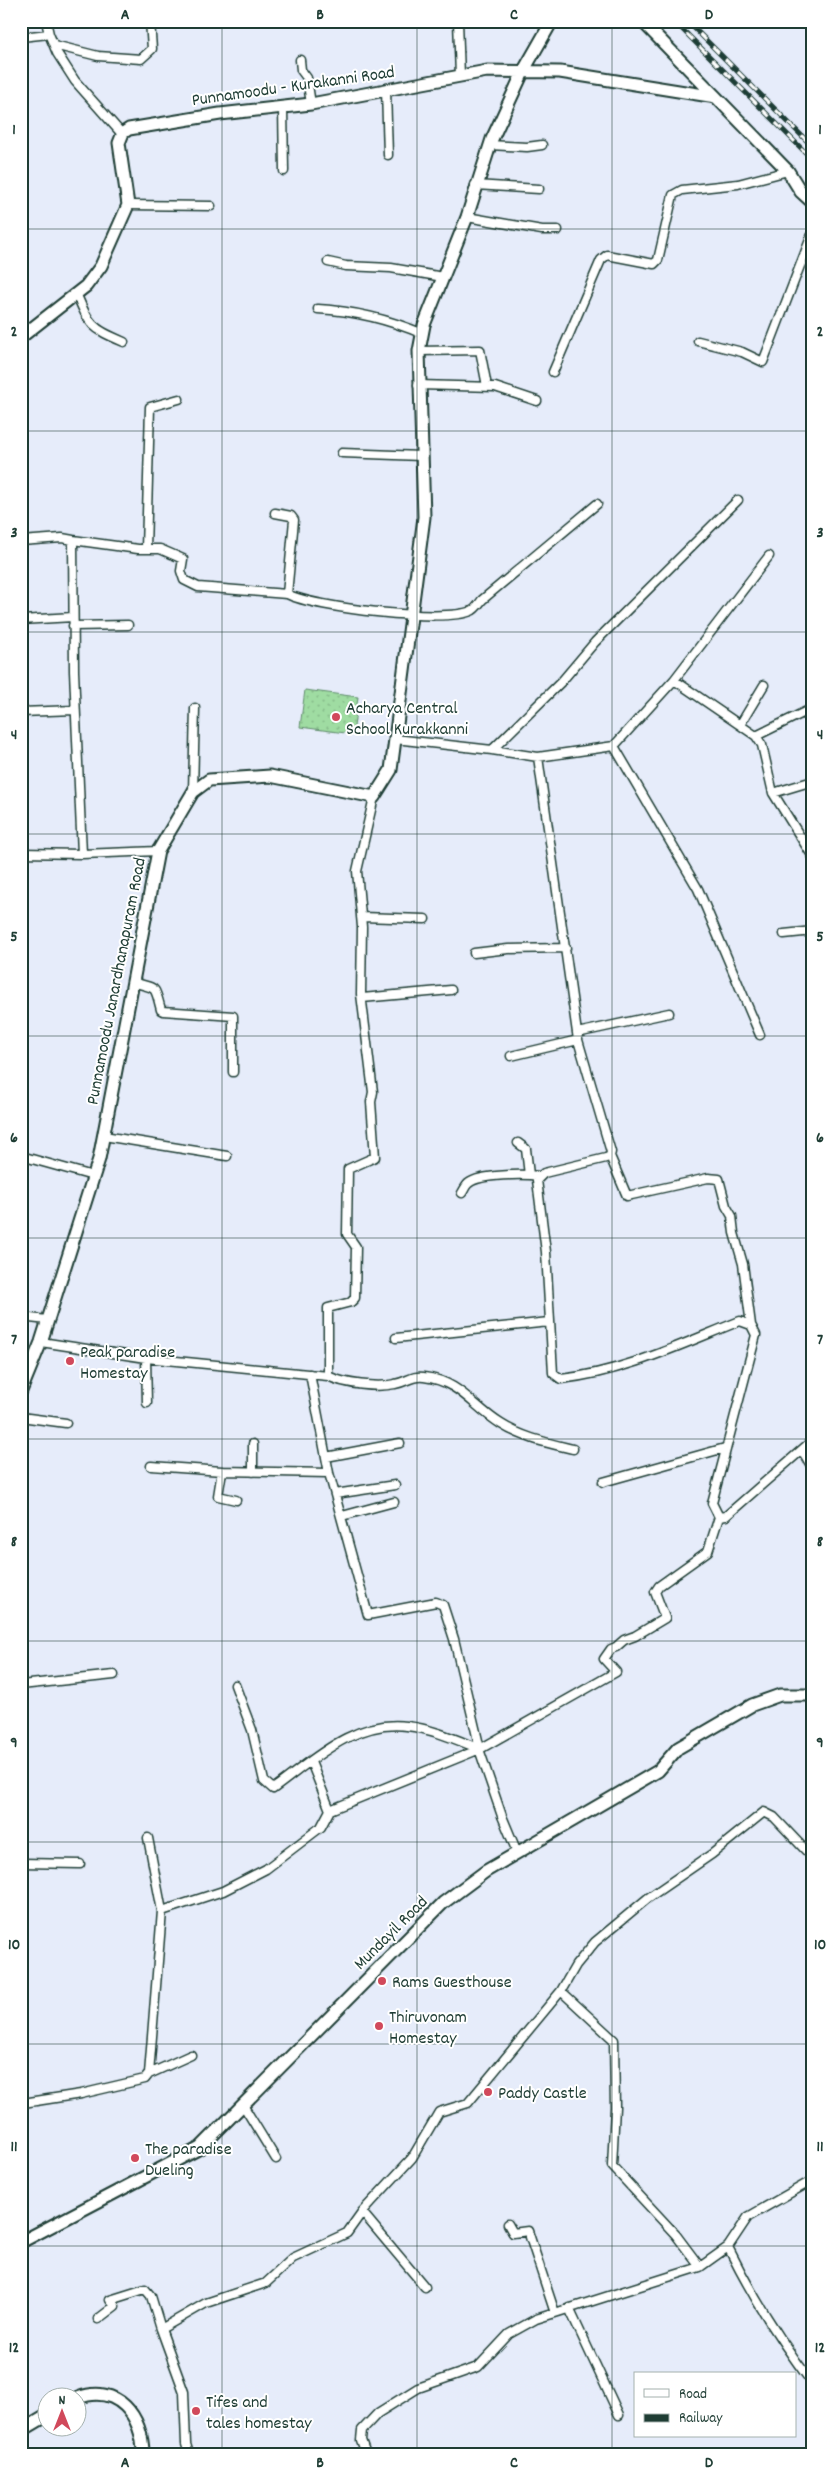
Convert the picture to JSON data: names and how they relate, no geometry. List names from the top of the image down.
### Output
{
  "streets": {
    "main road": ["Punnamoodu - Kurakanni Road", "Punnamoodu Janardhanapuram Road", "Mundayil Road"]
  },
  "places": [
    "Acharya Central School Kurakkanni",
    "Peak paradise Homestay",
    "Rams Guesthouse",
    "Thiruvonam Homestay",
    "Paddy Castle",
    "The paradise Dueling",
    "Tifes and tales homestay"
  ],
  "legend": ["Road", "Railway"],
  "north": "top",
  "grid": {
    "columns": [
      "A",
      "B",
      "C",
      "D"
    ],
    "rows": [
      "1",
      "2",
      "3",
      "4",
      "5",
      "6",
      "7",
      "8",
      "9",
      "10",
      "11",
      "12"
    ]
  }
}
